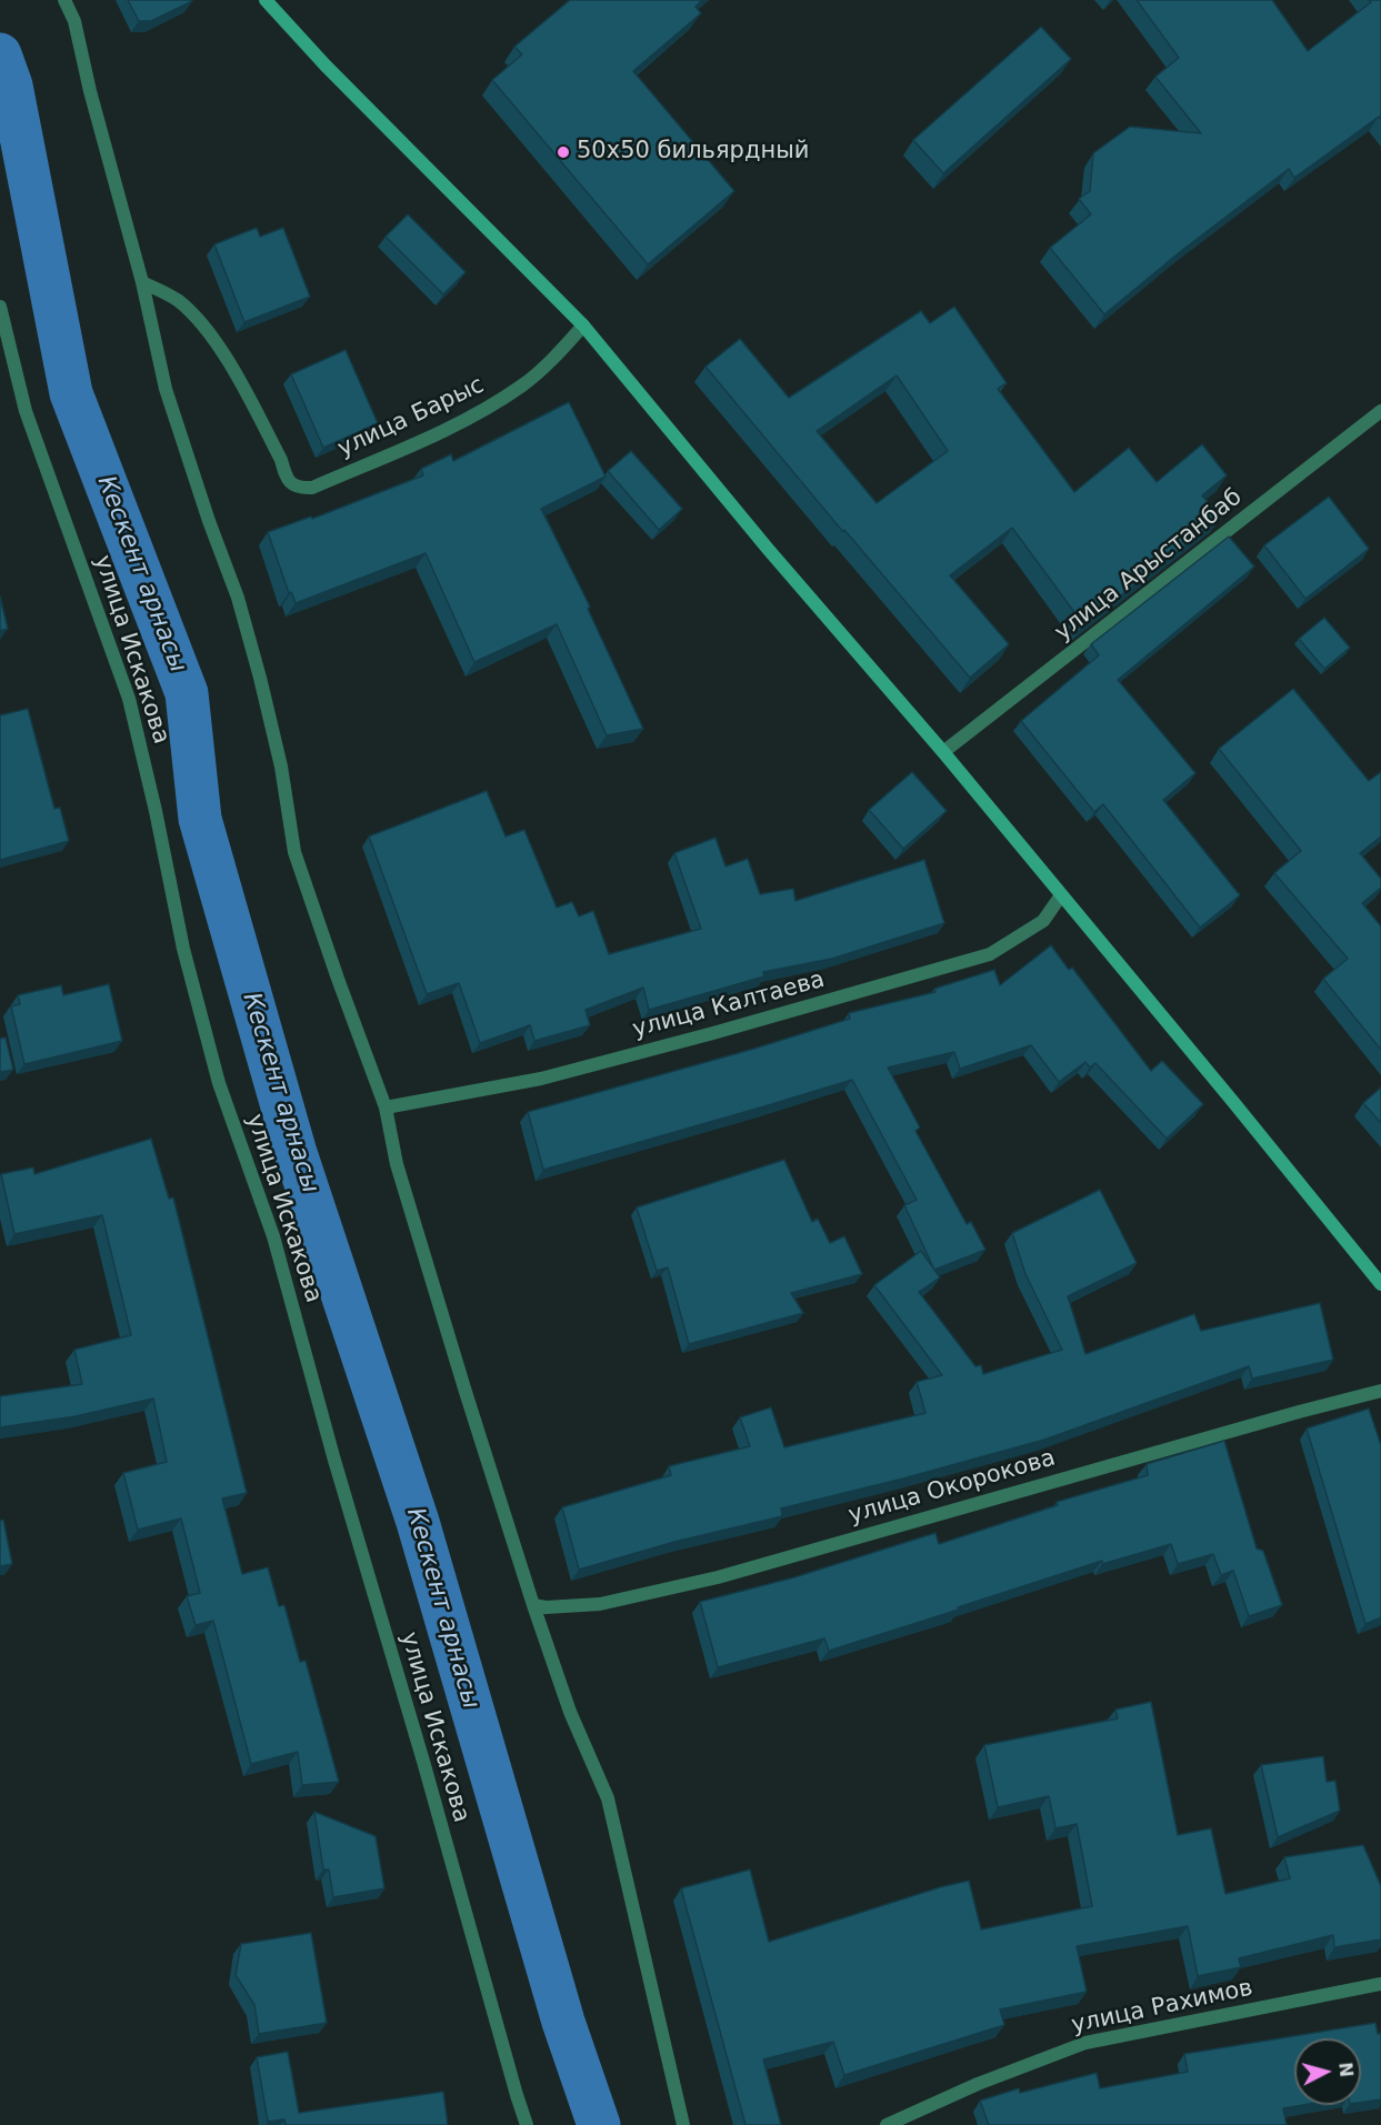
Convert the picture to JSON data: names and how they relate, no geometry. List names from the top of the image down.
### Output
{
  "streets": {
    "street": [
      "улица Барыс",
      "улица Арыстанбаб",
      "улица Искакова",
      "улица Калтаева",
      "улица Окорокова",
      "улица Рахимов"
    ]
  },
  "water": ["Кескент арнасы"],
  "places": ["50х50 бильярдный"],
  "north": "right"
}
